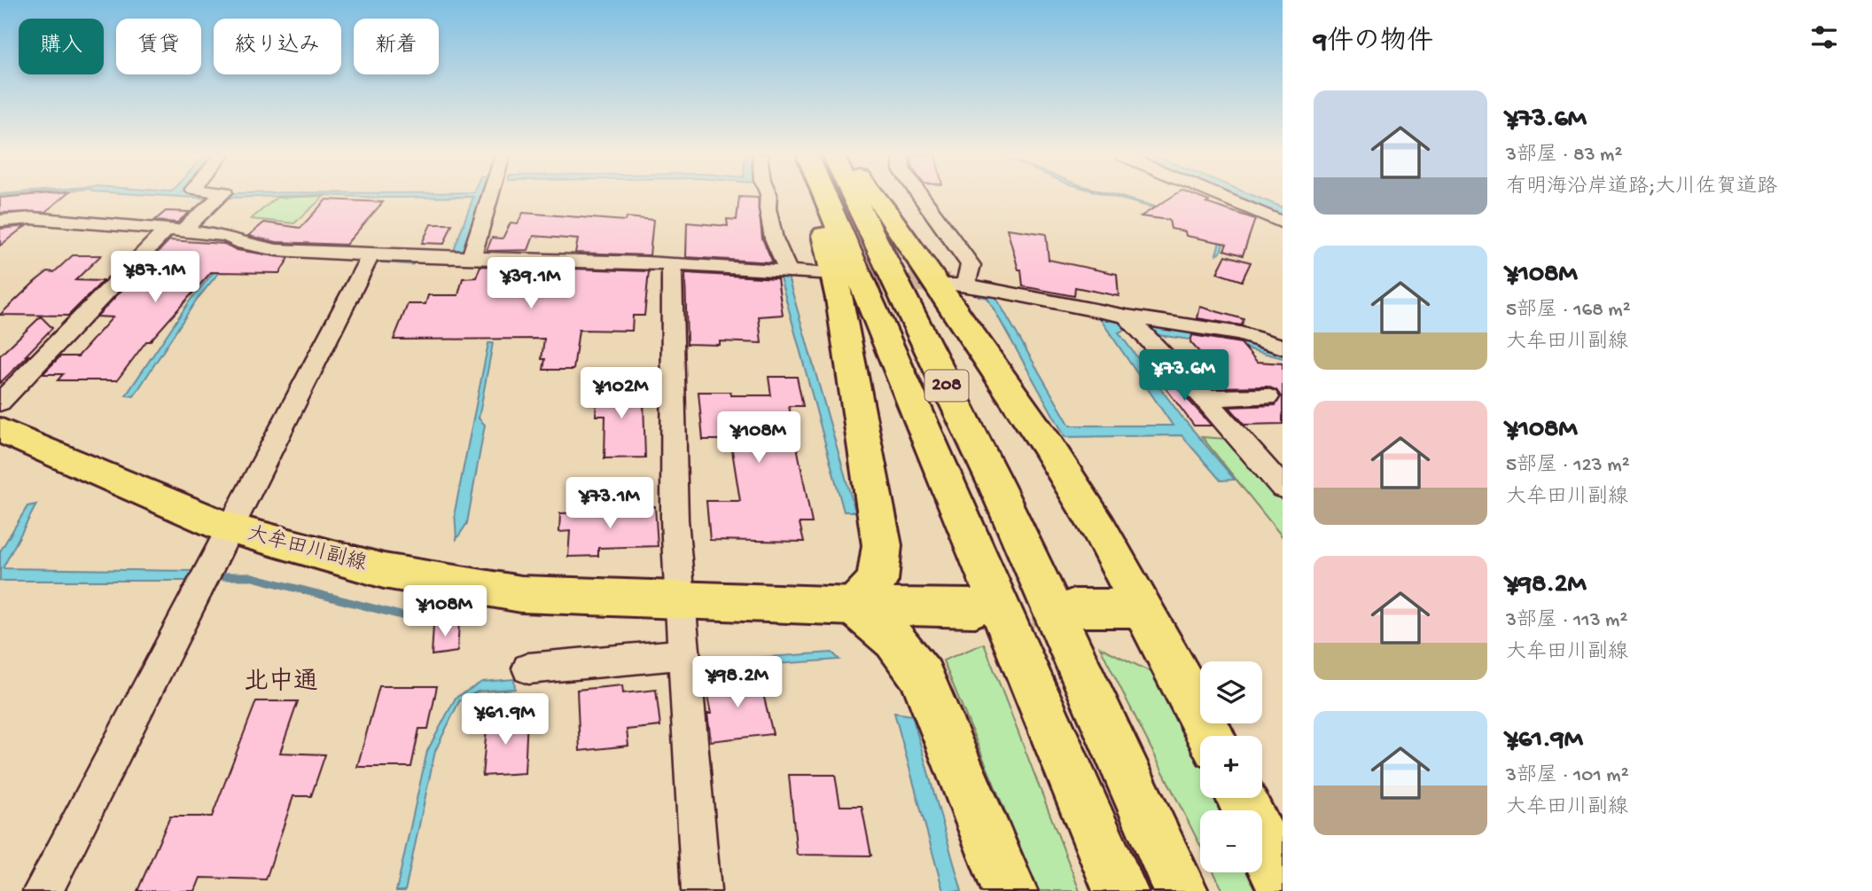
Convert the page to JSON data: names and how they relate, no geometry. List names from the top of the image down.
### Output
{
  "streets": {
    "main road": ["208", "大牟田川副線"]
  },
  "crossings": [
    ["208", "大牟田川副線"]
  ],
  "districts": ["北中通"],
  "page": {
    "heading": "9件の物件",
    "chip": [
      "購入",
      "賃貸",
      "絞り込み",
      "新着"
    ],
    "list": [
      {
        "name": "¥73.6M",
        "note": "3部屋 · 83 m² · 有明海沿岸道路;大川佐賀道路"
      },
      {
        "name": "¥108M",
        "note": "5部屋 · 168 m² · 大牟田川副線"
      },
      {
        "name": "¥108M",
        "note": "5部屋 · 123 m² · 大牟田川副線"
      },
      {
        "name": "¥98.2M",
        "note": "3部屋 · 113 m² · 大牟田川副線"
      },
      {
        "name": "¥61.9M",
        "note": "3部屋 · 101 m² · 大牟田川副線"
      }
    ],
    "price": [
      "¥87.1M",
      "¥39.1M",
      "¥73.6M",
      "¥102M",
      "¥108M",
      "¥73.1M",
      "¥108M",
      "¥98.2M",
      "¥61.9M"
    ],
    "map_buttons": ["+", "−"]
  }
}
